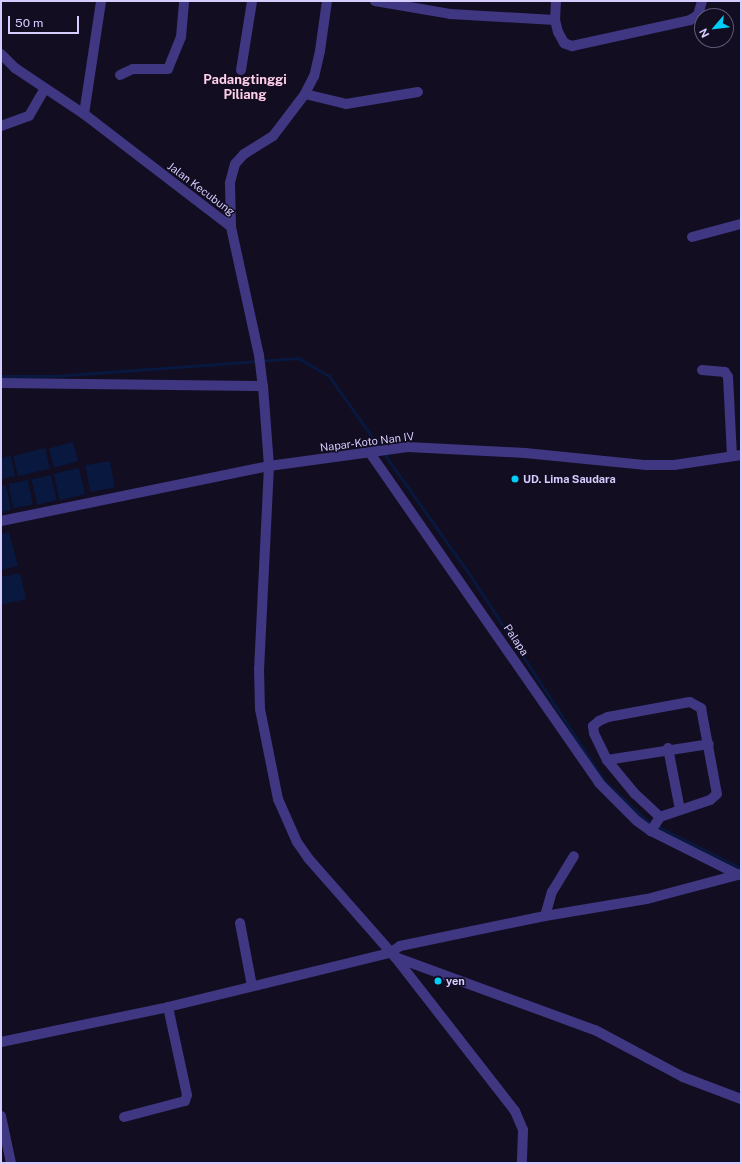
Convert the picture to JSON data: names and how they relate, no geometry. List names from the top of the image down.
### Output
{
  "streets": {
    "street": ["Jalan Kecubung", "Napar-Koto Nan IV", "Palapa"]
  },
  "crossings": [
    ["Jalan Kecubung", "Napar-Koto Nan IV"],
    ["Napar-Koto Nan IV", "Palapa"]
  ],
  "districts": ["Padangtinggi Piliang"],
  "places": ["UD. Lima Saudara", "yen"],
  "scale_bar": "50 m",
  "north": "bottom left"
}
